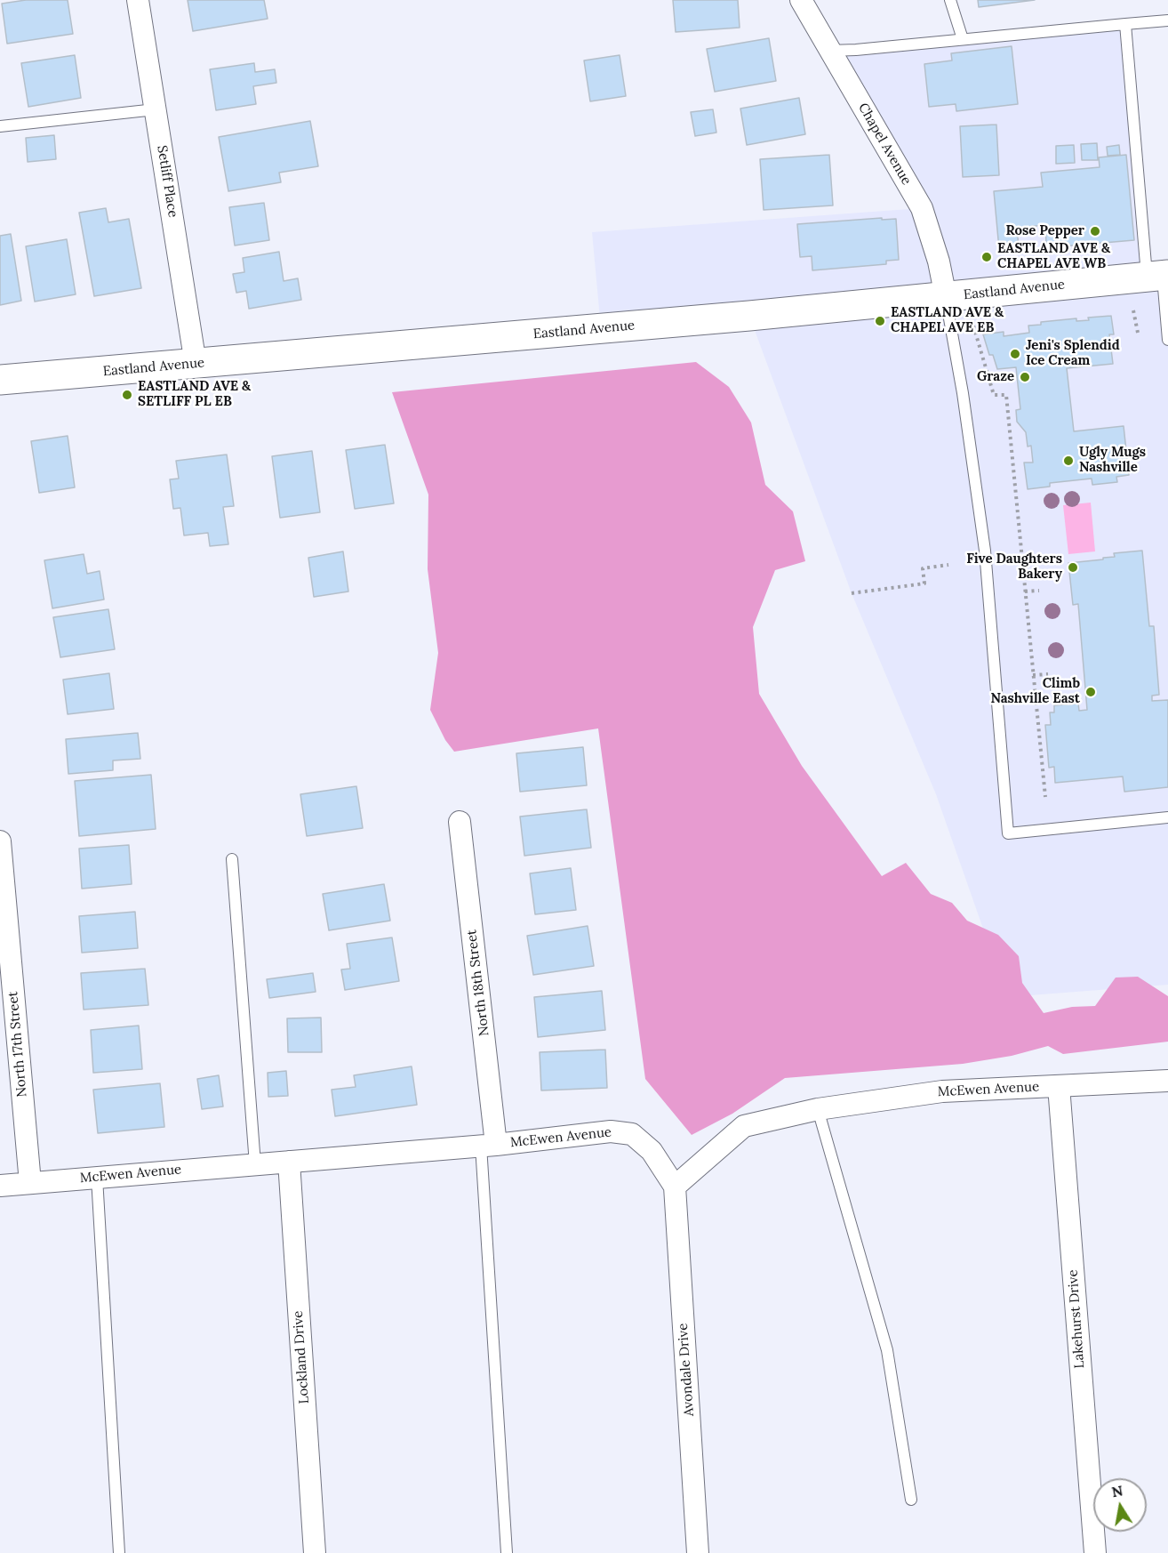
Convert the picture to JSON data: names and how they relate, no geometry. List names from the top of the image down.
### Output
{
  "streets": {
    "street": [
      "Chapel Avenue",
      "Setliff Place",
      "Eastland Avenue",
      "North 18th Street",
      "North 17th Street",
      "McEwen Avenue",
      "Lakehurst Drive",
      "Lockland Drive",
      "Avondale Drive"
    ]
  },
  "crossings": [
    ["Chapel Avenue", "Eastland Avenue"],
    ["Setliff Place", "Eastland Avenue"],
    ["North 18th Street", "McEwen Avenue"],
    ["North 17th Street", "McEwen Avenue"],
    ["McEwen Avenue", "Lakehurst Drive"],
    ["McEwen Avenue", "Lockland Drive"],
    ["McEwen Avenue", "Avondale Drive"]
  ],
  "places": [
    "Rose Pepper",
    "EASTLAND AVE & CHAPEL AVE WB",
    "EASTLAND AVE & CHAPEL AVE EB",
    "Jeni's Splendid Ice Cream",
    "Graze",
    "EASTLAND AVE & SETLIFF PL EB",
    "Ugly Mugs Nashville",
    "Five Daughters Bakery",
    "Climb Nashville East"
  ],
  "north": "top"
}
